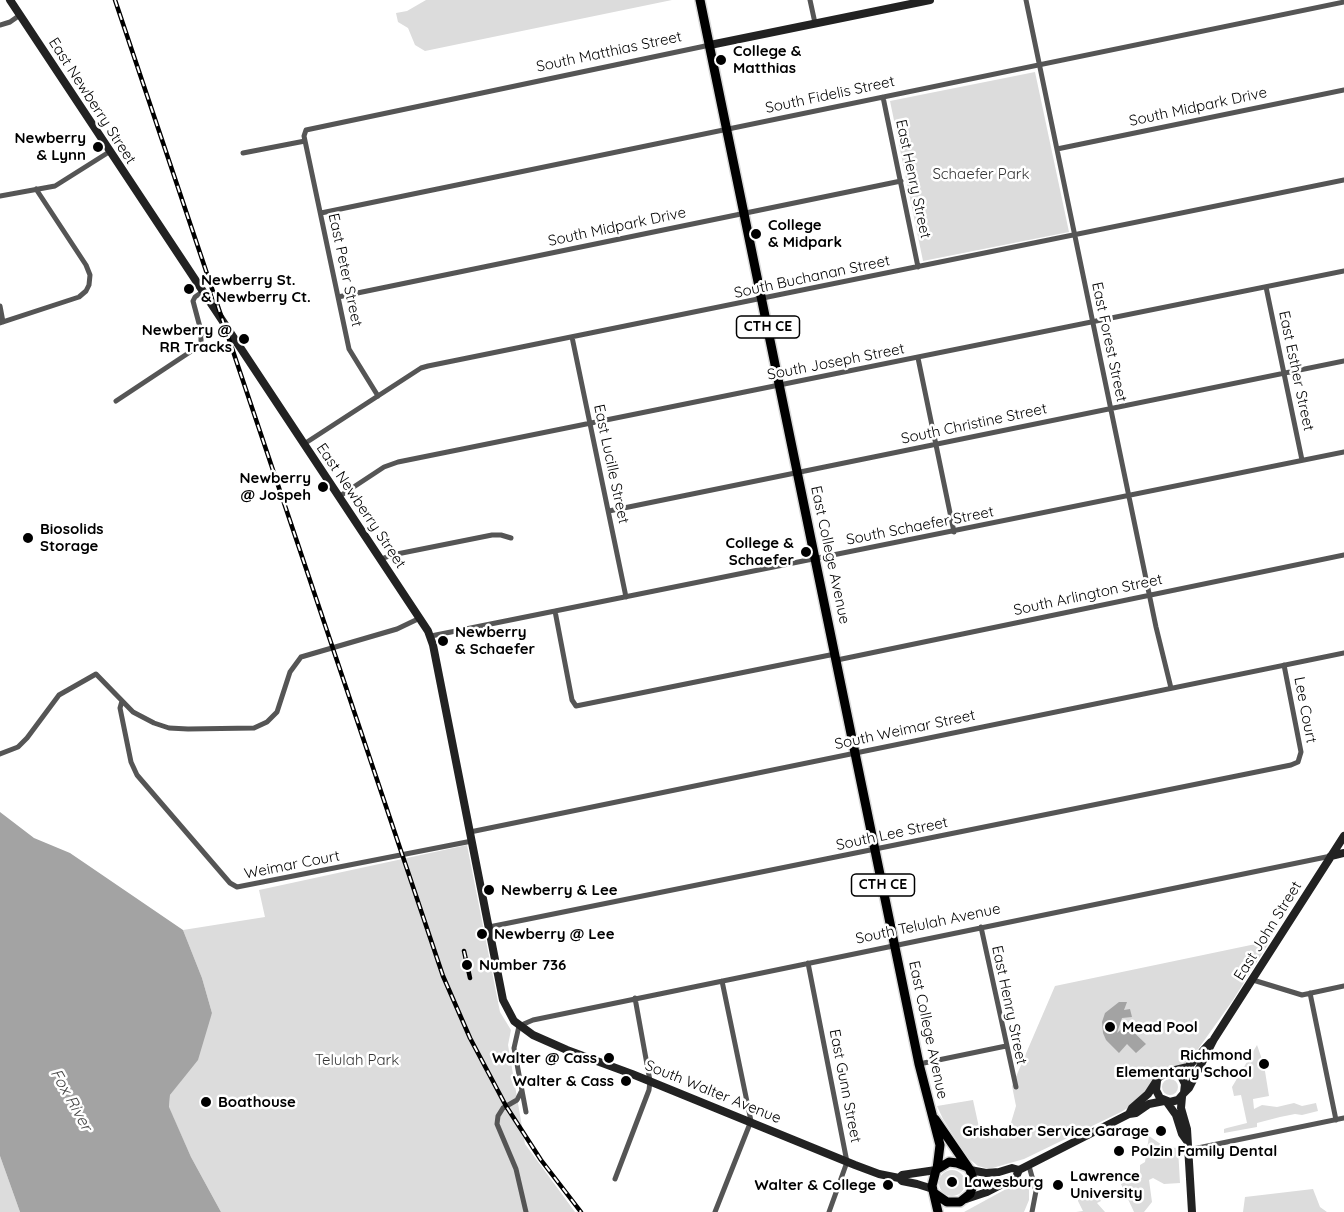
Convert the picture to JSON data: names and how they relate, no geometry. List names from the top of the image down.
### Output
{
  "streets": {
    "main road": [
      "South Matthias Street",
      "East Newberry Street",
      "CTH CE",
      "East College Avenue",
      "South Telulah Avenue",
      "East John Street",
      "South Walter Avenue"
    ],
    "street": [
      "South Fidelis Street",
      "South Midpark Drive",
      "East Henry Street",
      "East Peter Street",
      "South Buchanan Street",
      "East Forest Street",
      "South Joseph Street",
      "East Esther Street",
      "South Christine Street",
      "East Lucille Street",
      "South Schaefer Street",
      "South Arlington Street",
      "Lee Court",
      "South Weimar Street",
      "South Lee Street",
      "Weimar Court",
      "East Gunn Street"
    ]
  },
  "crossings": [
    ["South Matthias Street", "East Peter Street"],
    ["South Matthias Street", "East College Avenue"],
    ["South Fidelis Street", "East Henry Street"],
    ["South Fidelis Street", "East Peter Street"],
    ["South Fidelis Street", "East Forest Street"],
    ["South Fidelis Street", "East College Avenue"],
    ["East Newberry Street", "South Buchanan Street"],
    ["East Newberry Street", "South Joseph Street"],
    ["East Newberry Street", "South Schaefer Street"],
    ["East Newberry Street", "South Weimar Street"],
    ["East Newberry Street", "South Lee Street"],
    ["East Newberry Street", "Weimar Court"],
    ["East Newberry Street", "South Telulah Avenue"],
    ["East Newberry Street", "South Walter Avenue"],
    ["South Midpark Drive", "East Henry Street"],
    ["South Midpark Drive", "East Peter Street"],
    ["South Midpark Drive", "East Forest Street"],
    ["South Midpark Drive", "East College Avenue"],
    ["East Henry Street", "South Buchanan Street"],
    ["East Henry Street", "South Telulah Avenue"],
    ["East Peter Street", "South Buchanan Street"],
    ["South Buchanan Street", "East Forest Street"],
    ["South Buchanan Street", "East Lucille Street"],
    ["South Buchanan Street", "East College Avenue"],
    ["East Forest Street", "South Joseph Street"],
    ["East Forest Street", "South Christine Street"],
    ["East Forest Street", "South Schaefer Street"],
    ["East Forest Street", "South Arlington Street"],
    ["East Forest Street", "South Weimar Street"],
    ["South Joseph Street", "East Esther Street"],
    ["South Joseph Street", "East Lucille Street"],
    ["South Joseph Street", "East College Avenue"],
    ["East Esther Street", "South Christine Street"],
    ["East Esther Street", "South Schaefer Street"],
    ["South Christine Street", "East Lucille Street"],
    ["South Christine Street", "East College Avenue"],
    ["East Lucille Street", "South Schaefer Street"],
    ["South Schaefer Street", "East College Avenue"],
    ["South Schaefer Street", "South Arlington Street"],
    ["East College Avenue", "South Arlington Street"],
    ["East College Avenue", "South Weimar Street"],
    ["East College Avenue", "South Lee Street"],
    ["East College Avenue", "South Telulah Avenue"],
    ["East College Avenue", "South Walter Avenue"],
    ["Lee Court", "South Weimar Street"],
    ["Lee Court", "South Lee Street"],
    ["South Weimar Street", "Weimar Court"],
    ["South Telulah Avenue", "East John Street"],
    ["South Telulah Avenue", "East Gunn Street"],
    ["South Telulah Avenue", "South Walter Avenue"],
    ["East Gunn Street", "South Walter Avenue"]
  ],
  "water": ["Fox River"],
  "parks": ["Schaefer Park", "Telulah Park"],
  "places": [
    "College & Matthias",
    "Newberry & Lynn",
    "College & Midpark",
    "Newberry St. & Newberry Ct.",
    "Newberry @ RR Tracks",
    "Newberry @ Jospeh",
    "Biosolids Storage",
    "College & Schaefer",
    "Newberry & Schaefer",
    "Newberry & Lee",
    "Newberry @ Lee",
    "Number 736",
    "Mead Pool",
    "Walter @ Cass",
    "Richmond Elementary School",
    "Walter & Cass",
    "Boathouse",
    "Grishaber Service Garage",
    "Polzin Family Dental",
    "Lawesburg",
    "Walter & College",
    "Lawrence University"
  ]
}
